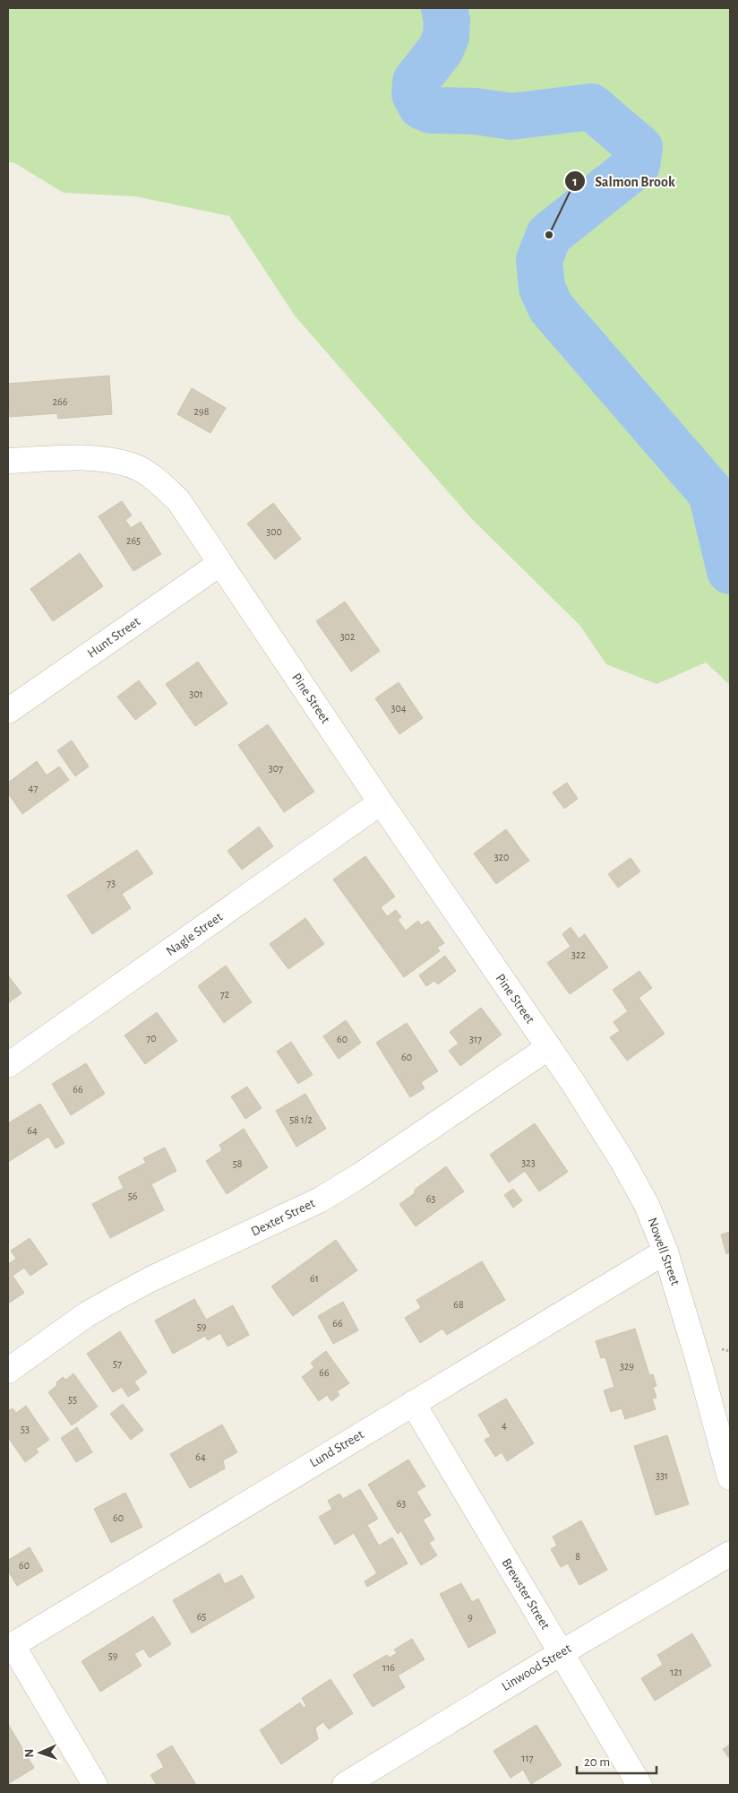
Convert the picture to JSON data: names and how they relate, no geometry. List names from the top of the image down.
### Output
{
  "streets": {
    "street": [
      "Hunt Street",
      "Pine Street",
      "Nagle Street",
      "Dexter Street",
      "Nowell Street",
      "Lund Street",
      "Brewster Street",
      "Linwood Street"
    ]
  },
  "crossings": [
    ["Hunt Street", "Pine Street"],
    ["Pine Street", "Nagle Street"],
    ["Pine Street", "Dexter Street"],
    ["Pine Street", "Nowell Street"],
    ["Dexter Street", "Nowell Street"],
    ["Nowell Street", "Lund Street"],
    ["Lund Street", "Brewster Street"],
    ["Brewster Street", "Linwood Street"]
  ],
  "places": ["Salmon Brook"],
  "house_numbers": [
    "266",
    "298",
    "300",
    "265",
    "302",
    "301",
    "304",
    "307",
    "47",
    "320",
    "73",
    "322",
    "72",
    "70",
    "60",
    "317",
    "60",
    "66",
    "58 1/2",
    "64",
    "323",
    "58",
    "56",
    "63",
    "61",
    "68",
    "66",
    "59",
    "57",
    "329",
    "66",
    "55",
    "4",
    "53",
    "64",
    "331",
    "63",
    "60",
    "8",
    "60",
    "65",
    "9",
    "59",
    "116",
    "121",
    "117"
  ],
  "scale_bar": "20 m",
  "north": "left"
}
